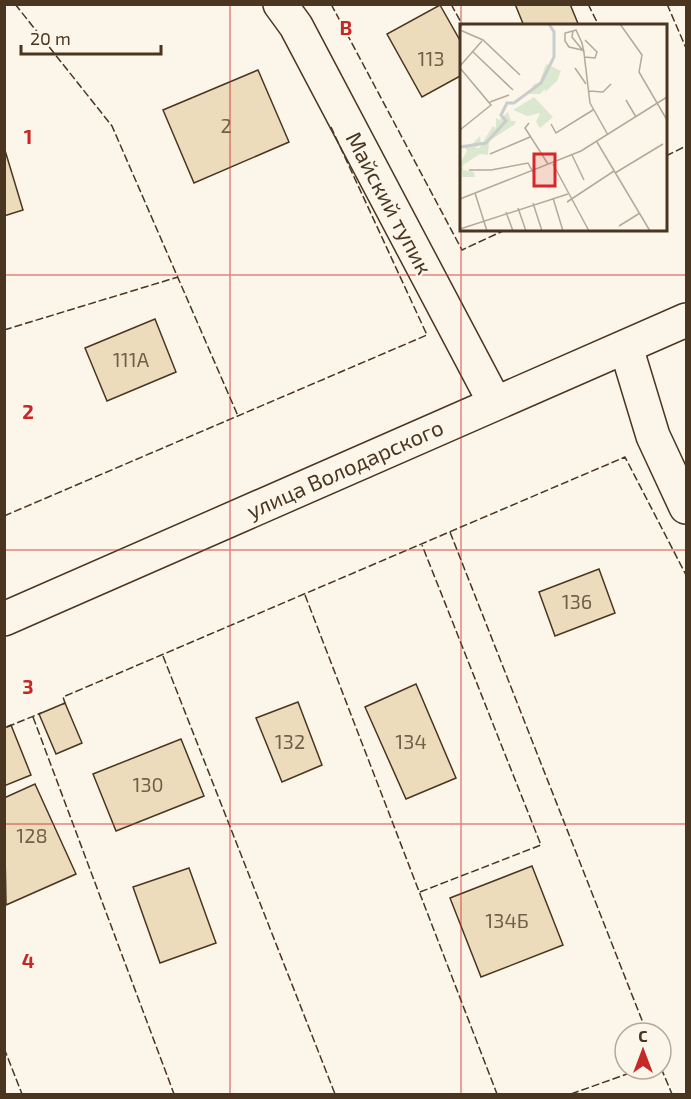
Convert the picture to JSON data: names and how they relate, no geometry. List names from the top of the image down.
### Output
{
  "streets": {
    "main road": ["Майский тупик", "улица Володарского"]
  },
  "crossings": [
    ["Майский тупик", "улица Володарского"]
  ],
  "house_numbers": [
    "113",
    "2",
    "111А",
    "136",
    "132",
    "134",
    "130",
    "128",
    "134Б"
  ],
  "scale_bar": "20 m",
  "north": "top",
  "grid": {
    "columns": ["B"],
    "rows": [
      "1",
      "2",
      "3",
      "4"
    ]
  }
}
